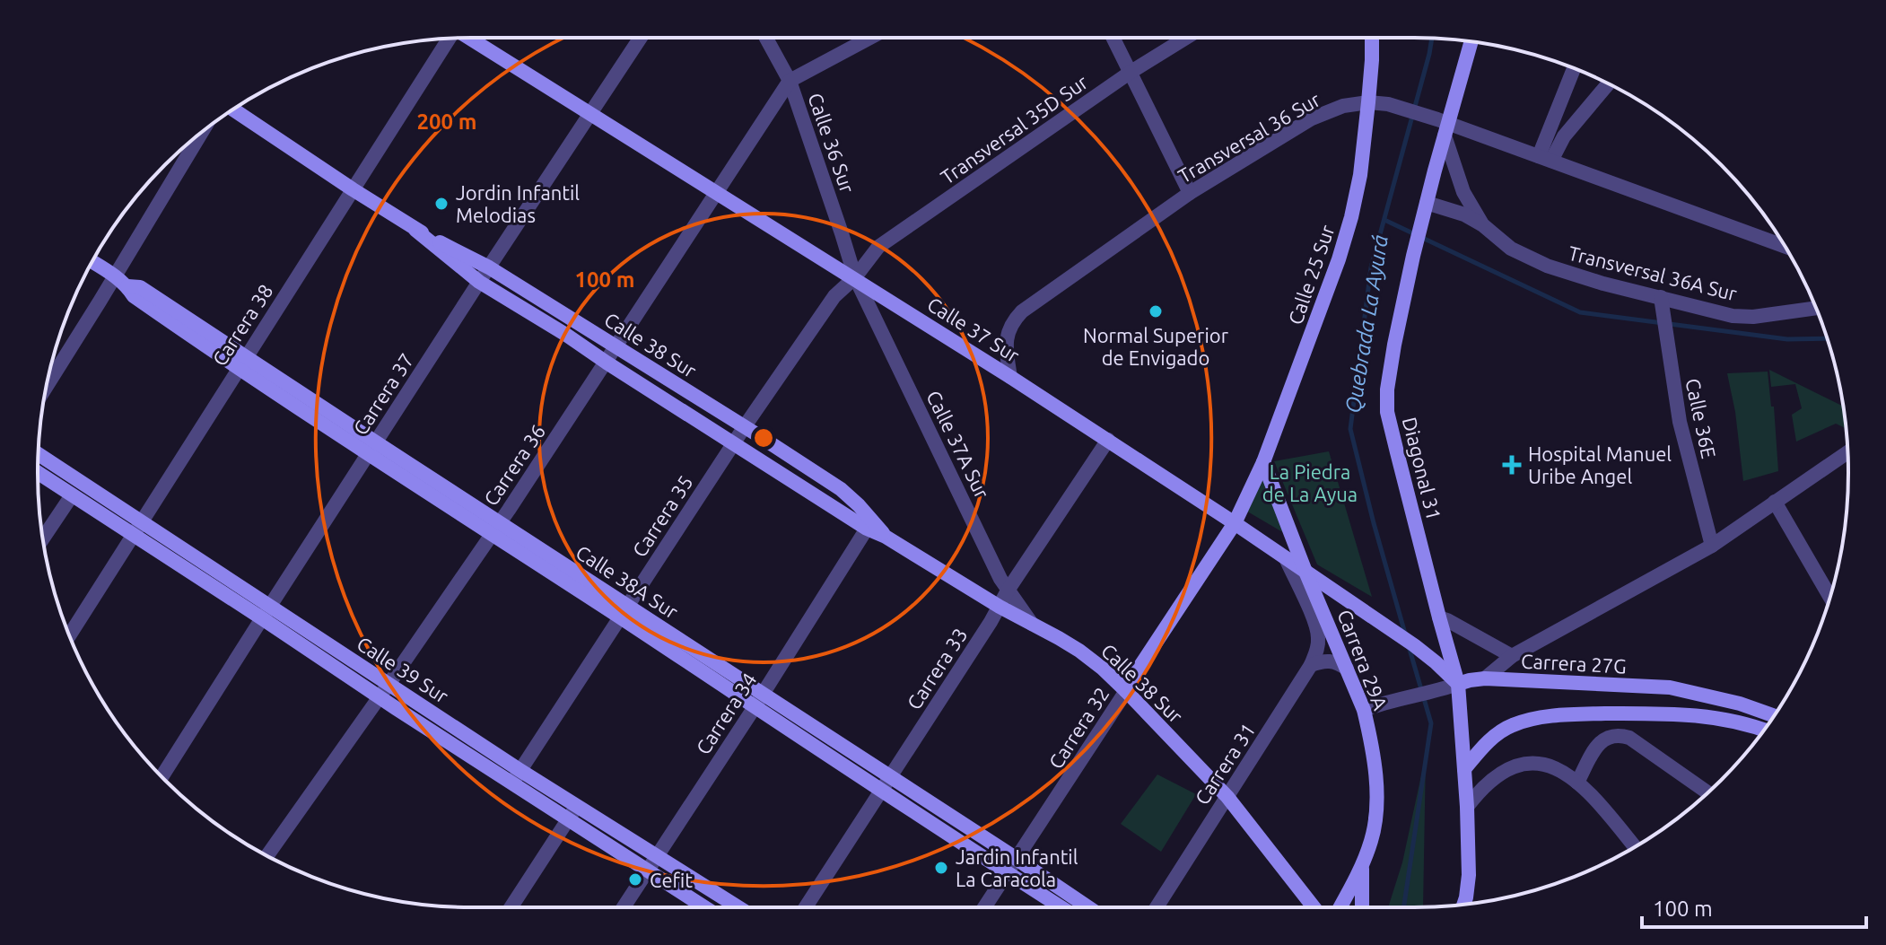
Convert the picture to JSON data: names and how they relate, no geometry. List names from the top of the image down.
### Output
{
  "streets": {
    "main road": [
      "Calle 25 Sur",
      "Calle 37 Sur",
      "Calle 38 Sur",
      "Diagonal 31",
      "Calle 38A Sur",
      "Carrera 29A",
      "Carrera 27G",
      "Calle 39 Sur",
      "Carrera 32"
    ],
    "street": [
      "Transversal 35D Sur",
      "Transversal 36 Sur",
      "Calle 36 Sur",
      "Transversal 36A Sur",
      "Carrera 38",
      "Carrera 37",
      "Calle 36E",
      "Calle 37A Sur",
      "Carrera 36",
      "Carrera 35",
      "Carrera 33",
      "Carrera 34",
      "Carrera 31"
    ]
  },
  "crossings": [
    ["Transversal 35D Sur", "Calle 36 Sur"],
    ["Transversal 35D Sur", "Calle 37 Sur"],
    ["Transversal 35D Sur", "Calle 37A Sur"],
    ["Transversal 35D Sur", "Carrera 35"],
    ["Transversal 36 Sur", "Transversal 36A Sur"],
    ["Transversal 36 Sur", "Calle 25 Sur"],
    ["Transversal 36 Sur", "Calle 37 Sur"],
    ["Transversal 36 Sur", "Diagonal 31"],
    ["Calle 36 Sur", "Calle 37 Sur"],
    ["Calle 36 Sur", "Calle 37A Sur"],
    ["Calle 36 Sur", "Carrera 36"],
    ["Calle 36 Sur", "Carrera 35"],
    ["Transversal 36A Sur", "Calle 36E"],
    ["Transversal 36A Sur", "Diagonal 31"],
    ["Calle 25 Sur", "Calle 37 Sur"],
    ["Calle 25 Sur", "Carrera 29A"],
    ["Calle 25 Sur", "Carrera 32"],
    ["Carrera 38", "Calle 38 Sur"],
    ["Carrera 38", "Calle 38A Sur"],
    ["Carrera 38", "Calle 39 Sur"],
    ["Calle 37 Sur", "Carrera 37"],
    ["Calle 37 Sur", "Calle 37A Sur"],
    ["Calle 37 Sur", "Carrera 36"],
    ["Calle 37 Sur", "Diagonal 31"],
    ["Calle 37 Sur", "Carrera 35"],
    ["Calle 37 Sur", "Carrera 29A"],
    ["Calle 37 Sur", "Carrera 27G"],
    ["Calle 37 Sur", "Carrera 33"],
    ["Calle 37 Sur", "Carrera 32"],
    ["Calle 38 Sur", "Carrera 37"],
    ["Calle 38 Sur", "Calle 37A Sur"],
    ["Calle 38 Sur", "Carrera 36"],
    ["Calle 38 Sur", "Carrera 35"],
    ["Calle 38 Sur", "Carrera 33"],
    ["Calle 38 Sur", "Carrera 34"],
    ["Calle 38 Sur", "Carrera 32"],
    ["Calle 38 Sur", "Carrera 31"],
    ["Carrera 37", "Calle 38A Sur"],
    ["Carrera 37", "Calle 39 Sur"],
    ["Calle 37A Sur", "Carrera 35"],
    ["Calle 37A Sur", "Carrera 33"],
    ["Carrera 36", "Calle 38A Sur"],
    ["Carrera 36", "Calle 39 Sur"],
    ["Diagonal 31", "Carrera 27G"],
    ["Carrera 35", "Calle 38A Sur"],
    ["Carrera 35", "Calle 39 Sur"],
    ["Calle 38A Sur", "Carrera 33"],
    ["Calle 38A Sur", "Carrera 34"],
    ["Calle 38A Sur", "Carrera 32"],
    ["Carrera 29A", "Carrera 27G"],
    ["Calle 39 Sur", "Carrera 34"]
  ],
  "water": ["Quebrada La Ayurá"],
  "parks": ["La Piedra de La Ayua"],
  "places": {
    "other": [
      "Jordin Infantil Melodias",
      "Normal Superior de Envigado",
      "Jardin Infantil La Caracola",
      "Cefit"
    ],
    "health": ["Hospital Manuel Uribe Angel"]
  },
  "scale_bar": "100 m",
  "rings": ["200 m", "100 m"]
}
